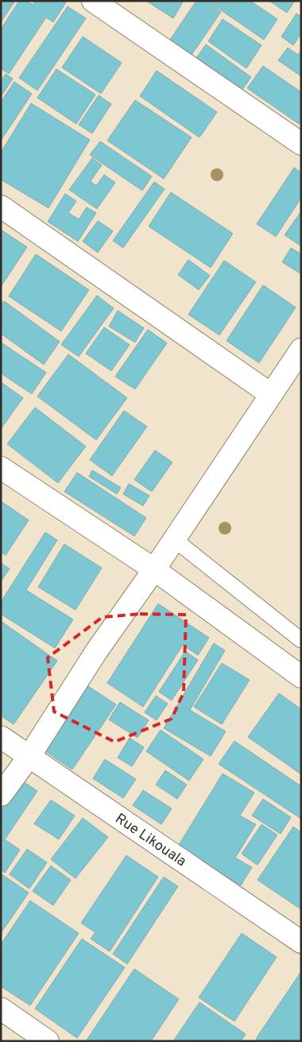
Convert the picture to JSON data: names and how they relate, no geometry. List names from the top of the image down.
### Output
{
  "streets": {
    "street": ["Rue Likouala"]
  }
}
